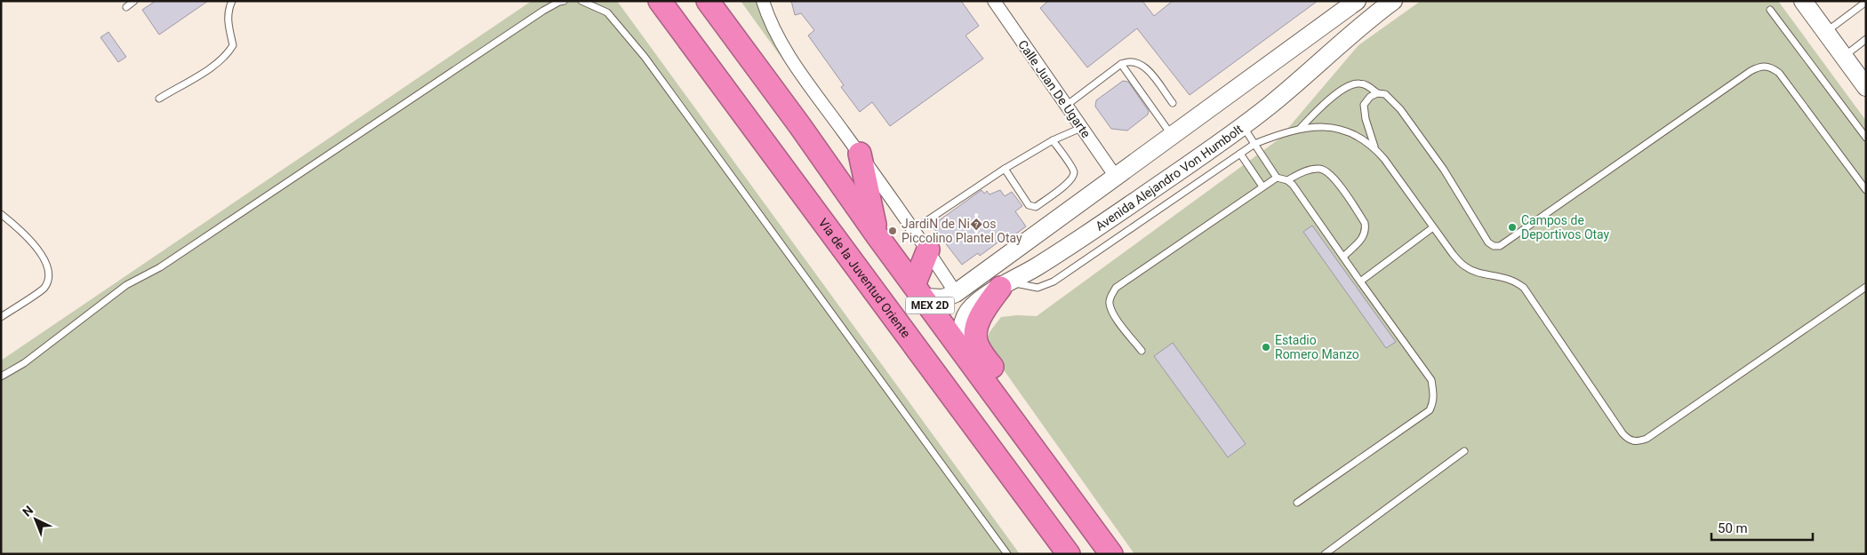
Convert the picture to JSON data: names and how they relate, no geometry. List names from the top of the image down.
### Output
{
  "streets": {
    "highway": ["Via de la Juventud Oriente", "MEX 2D"],
    "main road": ["Avenida Alejandro Von Humbolt"],
    "street": ["Calle Juan De Ugarte"]
  },
  "crossings": [
    ["Avenida Alejandro Von Humbolt", "MEX 2D"]
  ],
  "places": ["Campos de Deportivos Otay", "JardiN de Ni�os Piccolino Plantel Otay", "Estadio Romero Manzo"],
  "scale_bar": "50 m",
  "north": "top left"
}
